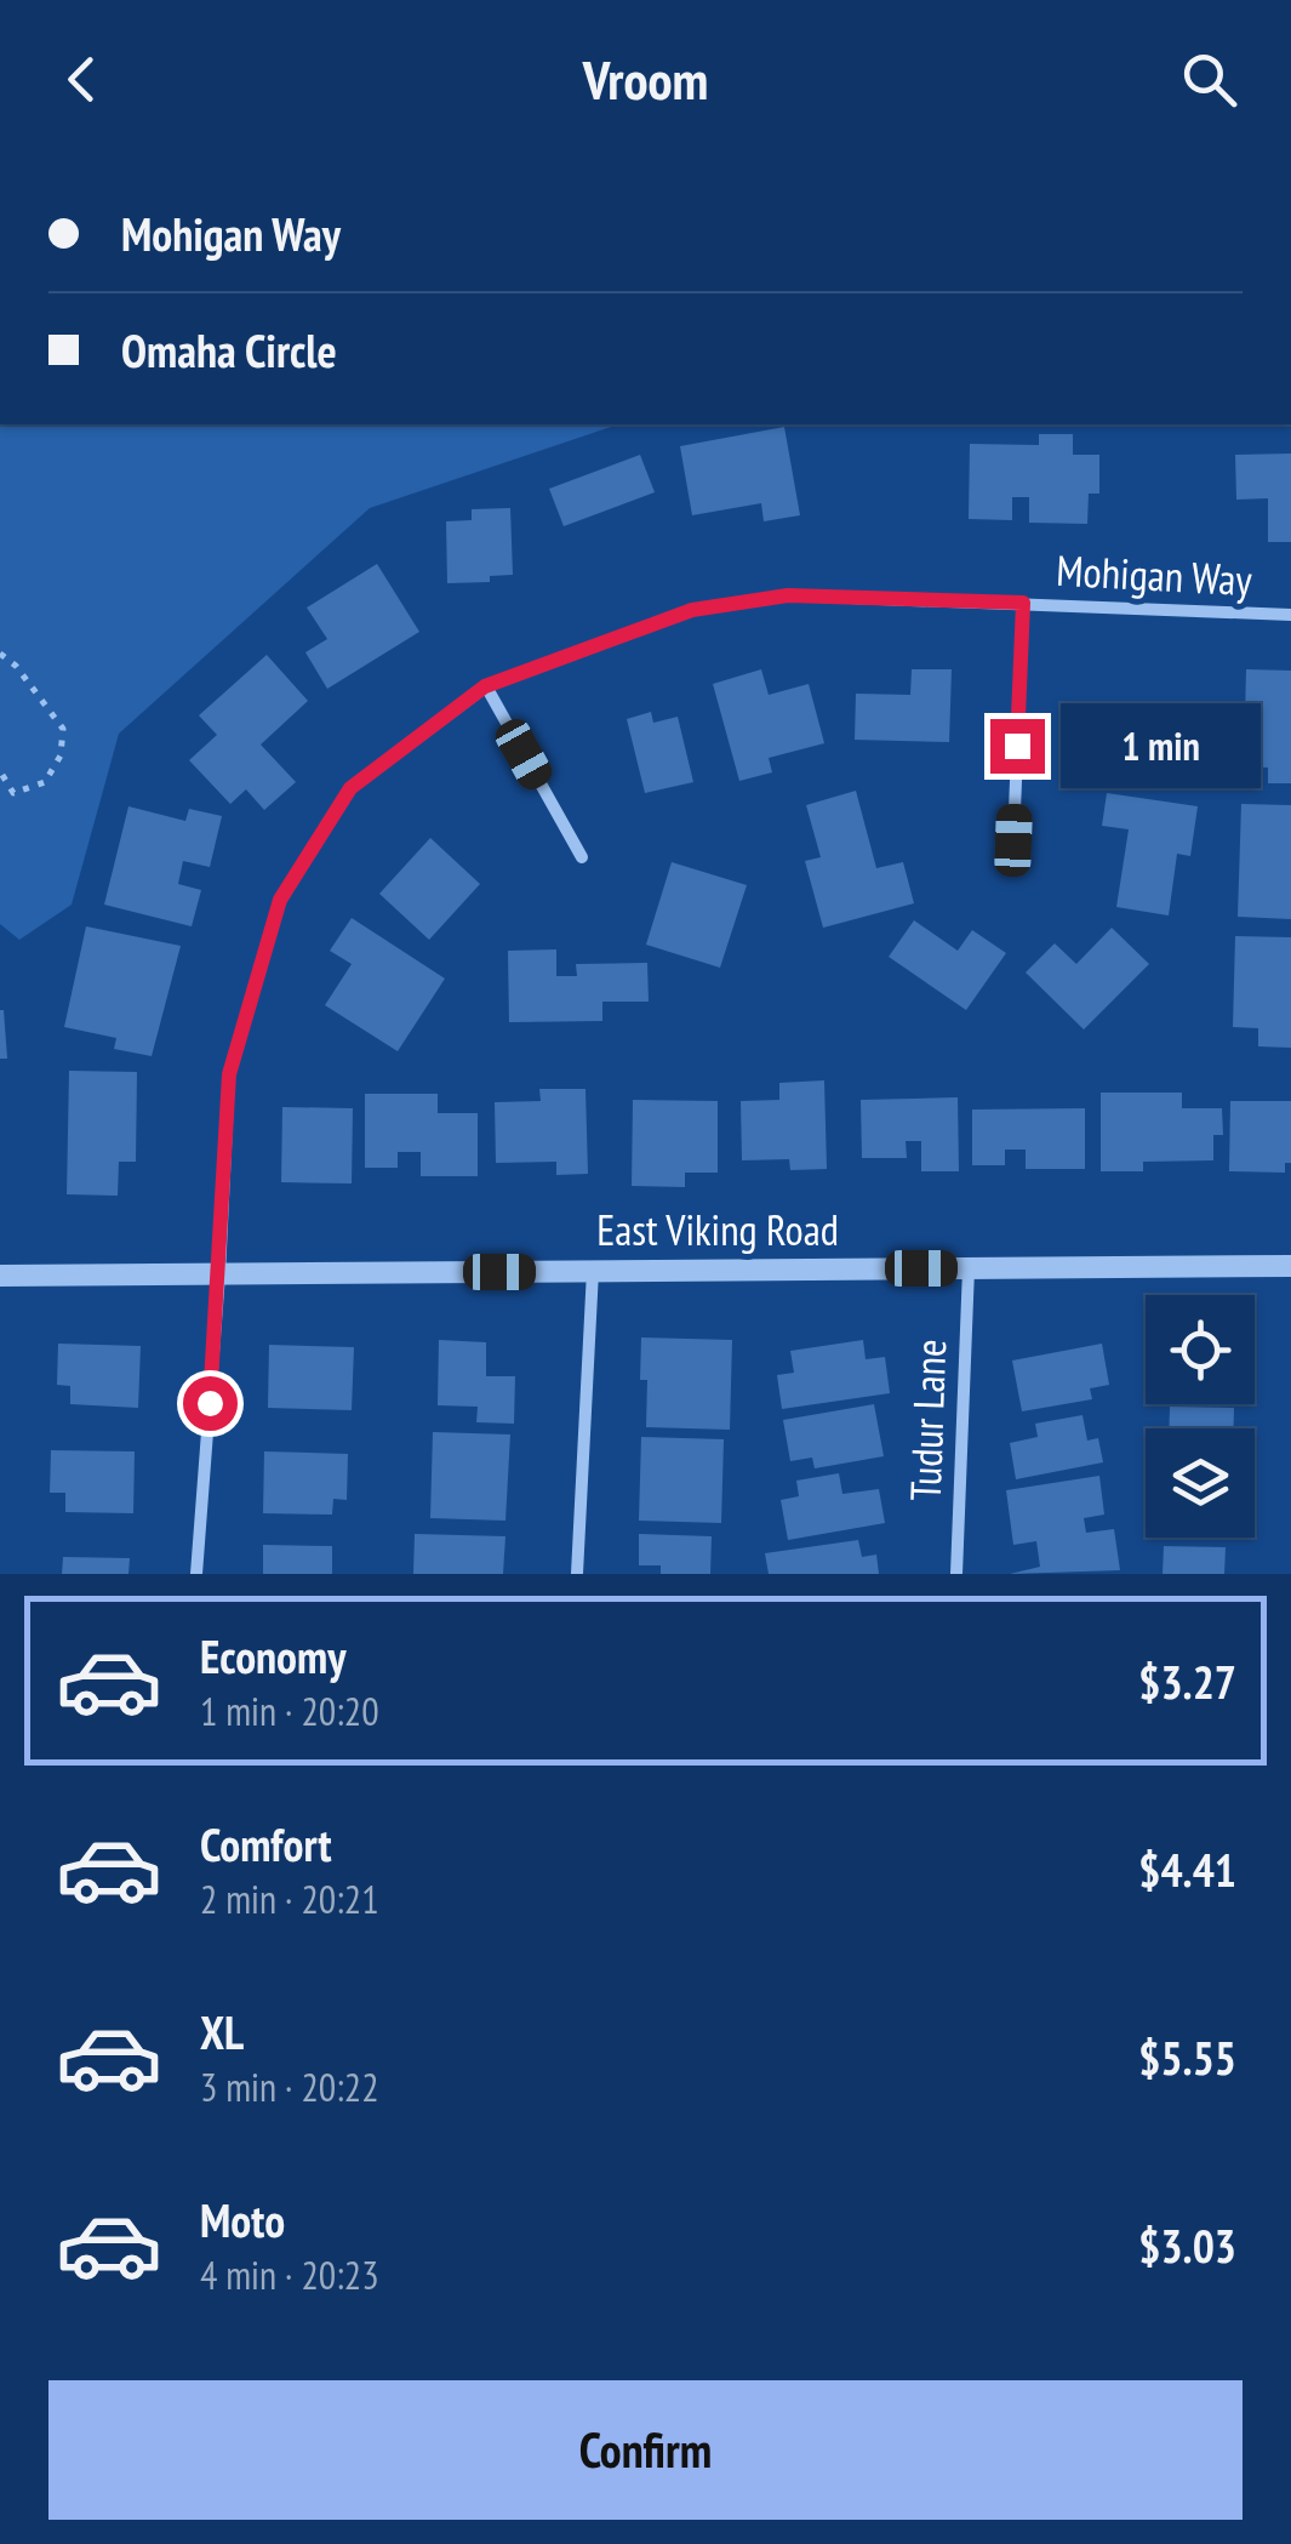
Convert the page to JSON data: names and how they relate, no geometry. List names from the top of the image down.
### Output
{
  "streets": {
    "street": ["Mohigan Way", "East Viking Road", "Tudur Lane"]
  },
  "crossings": [
    ["Mohigan Way", "East Viking Road"],
    ["East Viking Road", "Tudur Lane"]
  ],
  "page": {
    "header": "Vroom",
    "banner": ["Mohigan Way", "Omaha Circle"],
    "bubble": "1 min",
    "list": [
      {
        "name": "Economy",
        "note": "1 min · 20:20",
        "value": "$3.27"
      },
      {
        "name": "Comfort",
        "note": "2 min · 20:21",
        "value": "$4.41"
      },
      {
        "name": "XL",
        "note": "3 min · 20:22",
        "value": "$5.55"
      },
      {
        "name": "Moto",
        "note": "4 min · 20:23",
        "value": "$3.03"
      }
    ],
    "buttons": "Confirm"
  }
}
